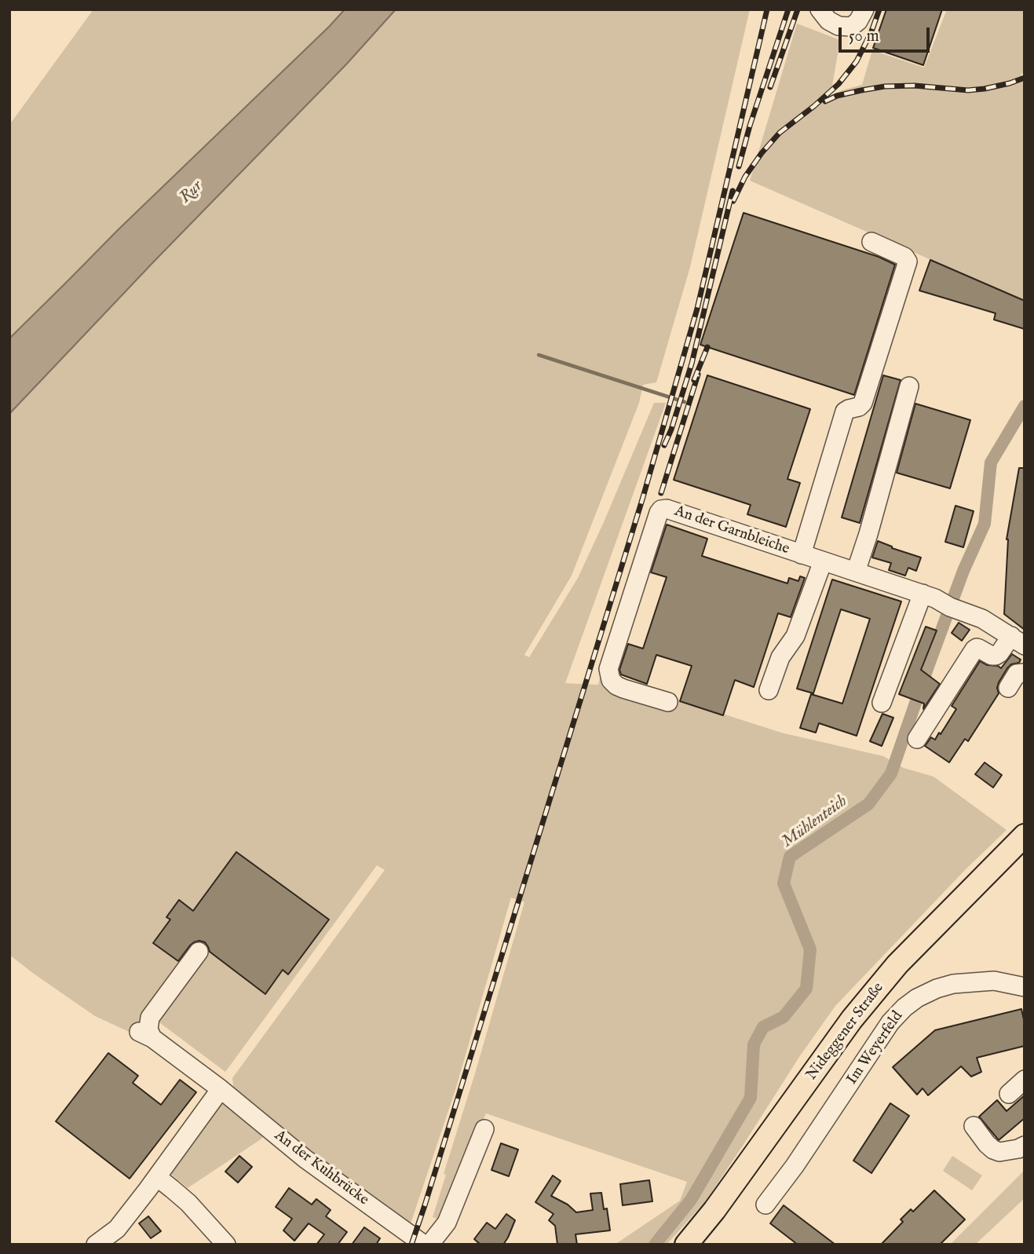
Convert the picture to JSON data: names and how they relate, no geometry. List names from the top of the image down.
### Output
{
  "streets": {
    "main road": ["Nideggener Straße"],
    "street": ["An der Garnbleiche", "Im Weyerfeld", "An der Kuhbrücke"]
  },
  "water": ["Rur", "Mühlenteich"],
  "scale_bar": "50 m"
}
